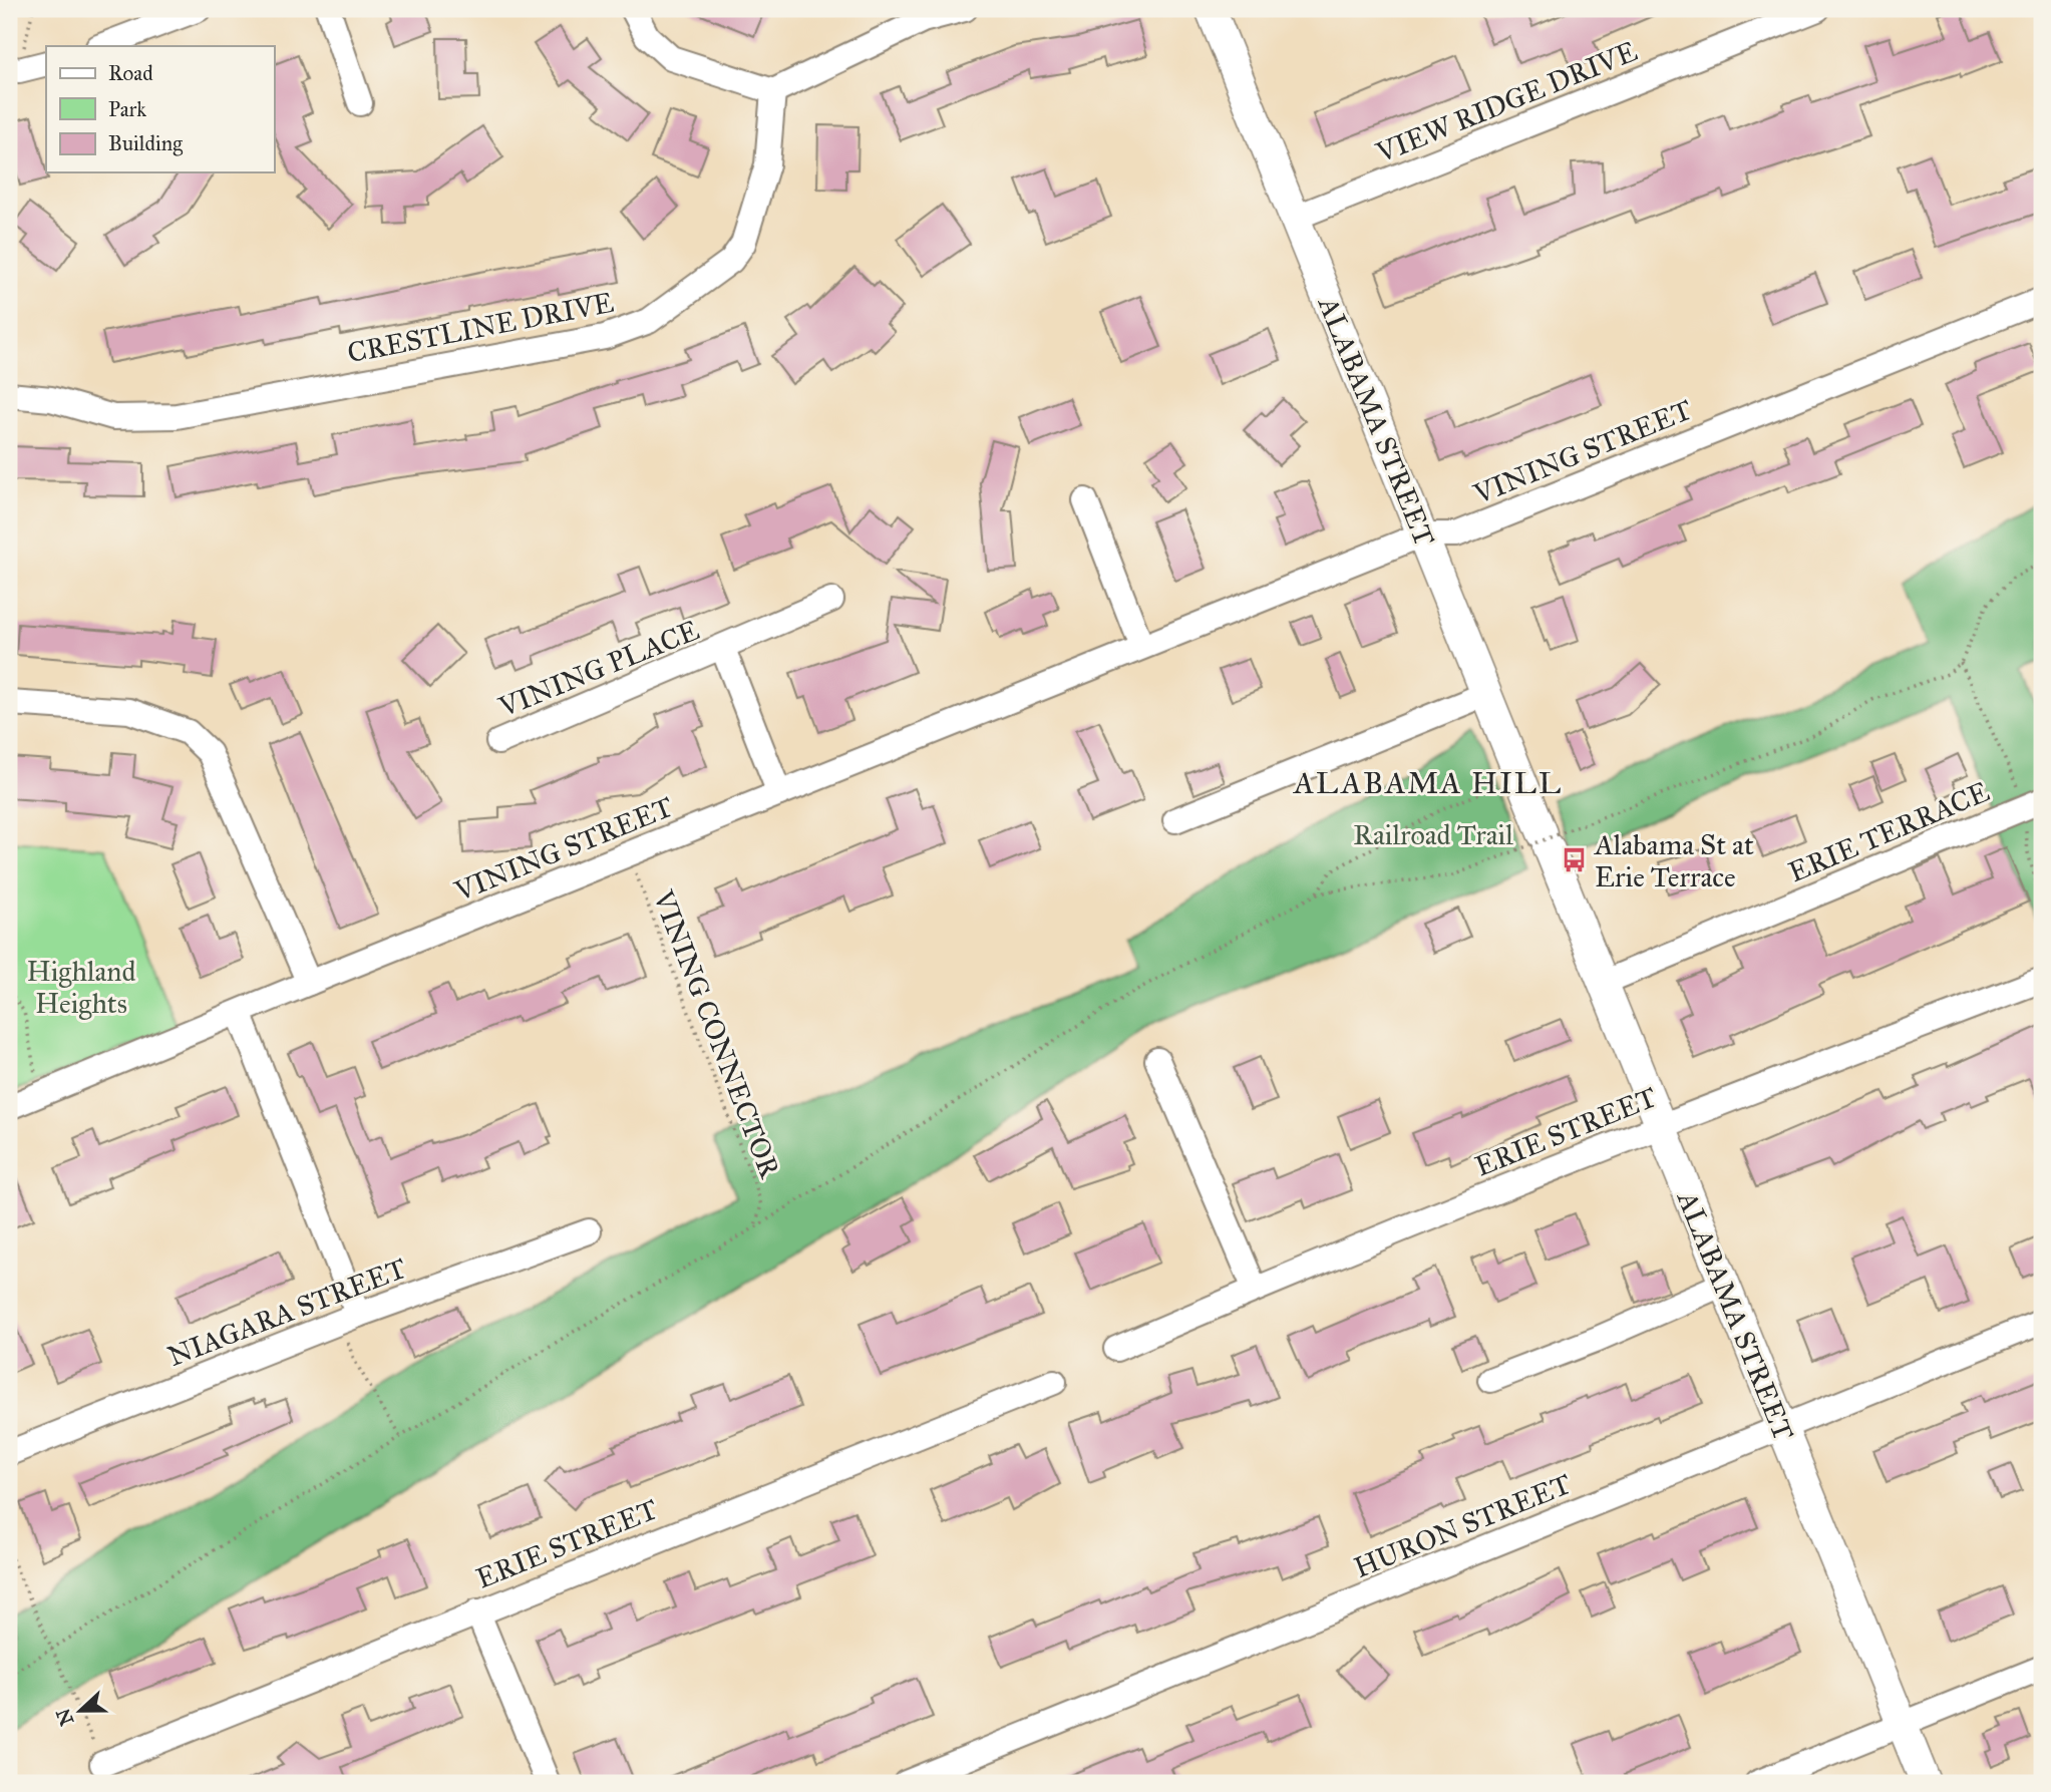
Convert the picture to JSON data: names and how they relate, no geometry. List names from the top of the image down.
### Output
{
  "streets": {
    "main road": ["ALABAMA STREET"],
    "street": [
      "VIEW RIDGE DRIVE",
      "CRESTLINE DRIVE",
      "VINING STREET",
      "VINING PLACE",
      "ERIE TERRACE",
      "ERIE STREET",
      "NIAGARA STREET",
      "HURON STREET"
    ],
    "path": ["VINING CONNECTOR"]
  },
  "crossings": [
    ["VIEW RIDGE DRIVE", "ALABAMA STREET"],
    ["ALABAMA STREET", "VINING STREET"],
    ["ALABAMA STREET", "ERIE TERRACE"],
    ["ALABAMA STREET", "ERIE STREET"],
    ["ALABAMA STREET", "HURON STREET"],
    ["VINING STREET", "VINING PLACE"],
    ["VINING STREET", "VINING CONNECTOR"]
  ],
  "districts": ["ALABAMA HILL"],
  "parks": ["Railroad Trail", "Highland Heights"],
  "places": {
    "bus stop": ["Alabama St at Erie Terrace"]
  },
  "legend": ["Road", "Park", "Building"],
  "north": "left"
}
